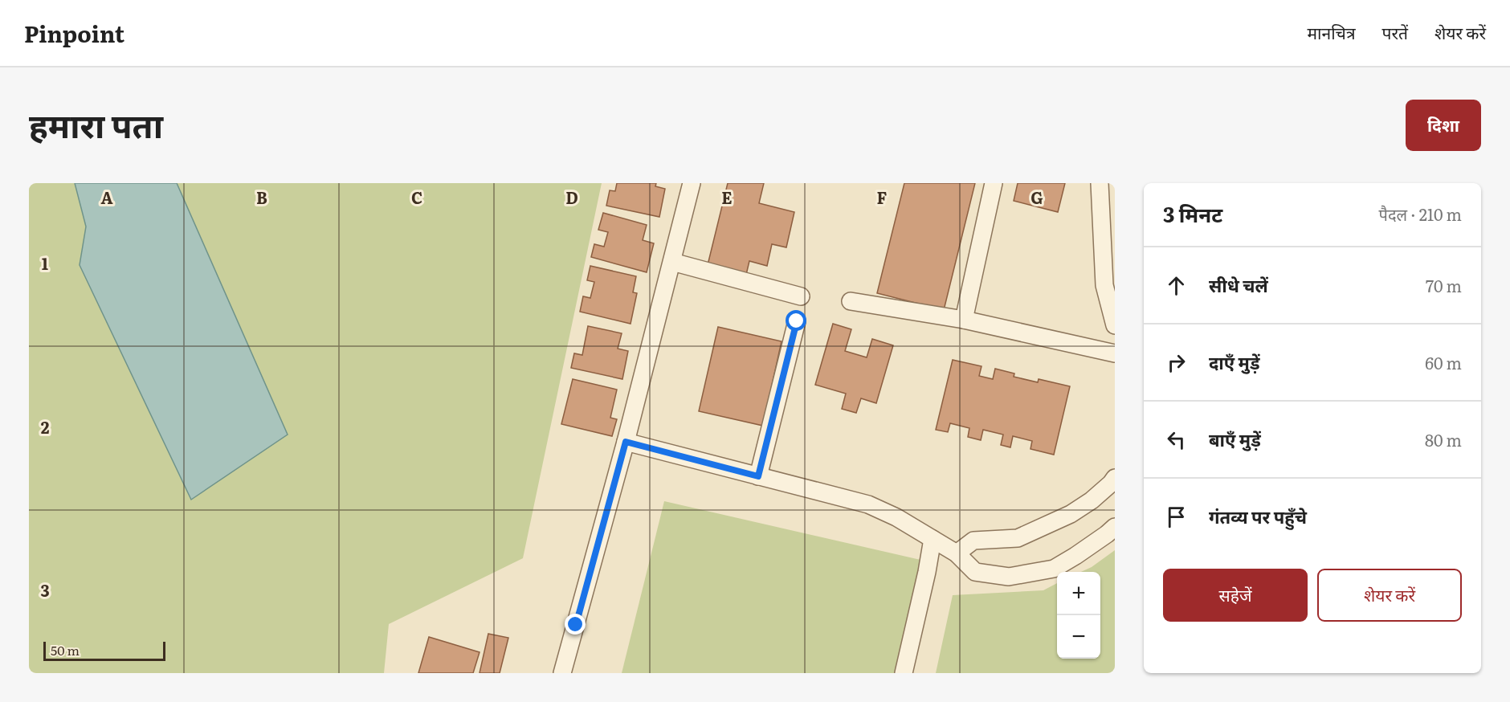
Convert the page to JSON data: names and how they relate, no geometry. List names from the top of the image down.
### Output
{
  "scale_bar": "50 m",
  "page": {
    "header": "Pinpoint",
    "nav": ["मानचित्र", "परतें", "शेयर करें"],
    "title": "हमारा पता",
    "buttons": [
      "दिशा",
      ["सहेजें", "शेयर करें"]
    ],
    "heading": ["3 मिनट", "पैदल · 210 m"],
    "list": [
      ["सीधे चलें", "70 m"],
      ["दाएँ मुड़ें", "60 m"],
      ["बाएँ मुड़ें", "80 m"],
      "गंतव्य पर पहुँचे"
    ],
    "map_buttons": ["+", "−"],
    "scale": "50 m"
  },
  "grid": {
    "columns": [
      "A",
      "B",
      "C",
      "D",
      "E",
      "F",
      "G"
    ],
    "rows": ["1", "2", "3"]
  }
}
